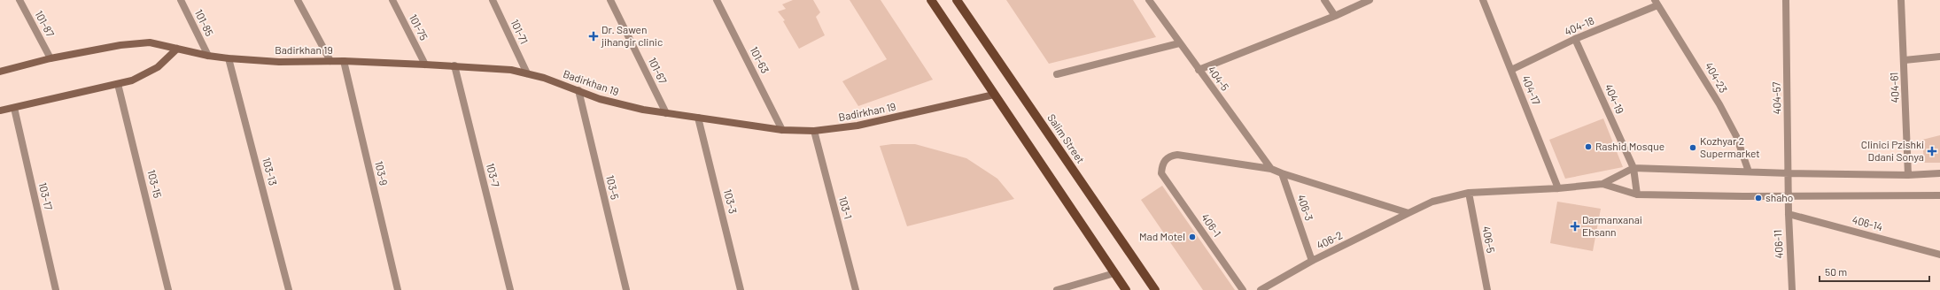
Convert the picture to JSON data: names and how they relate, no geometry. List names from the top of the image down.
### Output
{
  "streets": {
    "main road": ["Badirkhan 19", "Salim Street"],
    "street": [
      "101-85",
      "101-87",
      "404-18",
      "101-75",
      "101-71",
      "101-63",
      "101-67",
      "404-23",
      "404-5",
      "404-61",
      "404-17",
      "404-57",
      "404-19",
      "103-13",
      "103-9",
      "103-7",
      "103-15",
      "103-5",
      "103-17",
      "103-3",
      "103-1",
      "406-3",
      "406-14",
      "406-1",
      "406-5",
      "406-2",
      "406-11"
    ]
  },
  "crossings": [
    ["101-85", "Badirkhan 19"],
    ["101-87", "Badirkhan 19"],
    ["404-18", "404-23"],
    ["404-18", "404-17"],
    ["404-18", "404-19"],
    ["101-75", "Badirkhan 19"],
    ["101-71", "Badirkhan 19"],
    ["Badirkhan 19", "101-63"],
    ["Badirkhan 19", "101-67"],
    ["Badirkhan 19", "103-13"],
    ["Badirkhan 19", "103-9"],
    ["Badirkhan 19", "103-7"],
    ["Badirkhan 19", "103-5"],
    ["Badirkhan 19", "103-3"],
    ["Badirkhan 19", "103-1"],
    ["404-5", "406-1"],
    ["404-17", "406-2"],
    ["404-57", "406-11"],
    ["406-3", "406-2"],
    ["406-14", "406-11"],
    ["406-5", "406-2"]
  ],
  "places": {
    "health": ["Dr. Sawen jihangir clinic", "Clinici Pzishki Ddani Sonya", "Darmanxanai Ehsann"],
    "other": [
      "Rashid Mosque",
      "Kozhyar 2 Supermarket",
      "shaho",
      "Mad Motel"
    ]
  },
  "scale_bar": "50 m"
}
